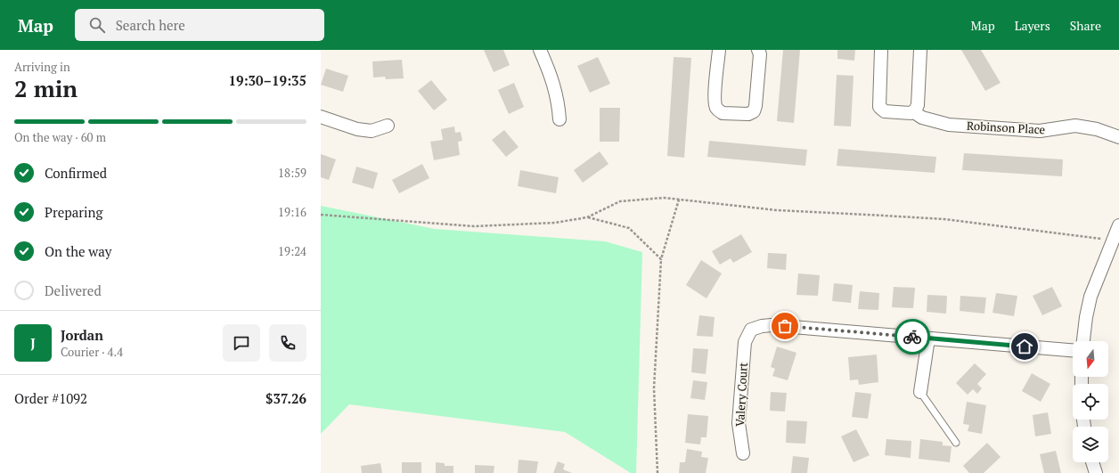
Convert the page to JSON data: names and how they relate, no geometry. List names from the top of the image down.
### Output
{
  "streets": {
    "street": ["Robinson Place", "Valery Court"]
  },
  "north": "bottom",
  "page": {
    "header": "Map",
    "search": "Search here",
    "nav": ["Map", "Layers", "Share"],
    "heading": ["2 min", "Arriving in", "19:30–19:35"],
    "panel": [
      "Jordan",
      "Courier · 4.4",
      "Order #1092",
      "$37.26"
    ],
    "bar": "On the way · 60 m",
    "list": [
      ["Confirmed", "18:59"],
      ["Preparing", "19:16"],
      ["On the way", "19:24"],
      "Delivered"
    ],
    "round": "J"
  }
}
